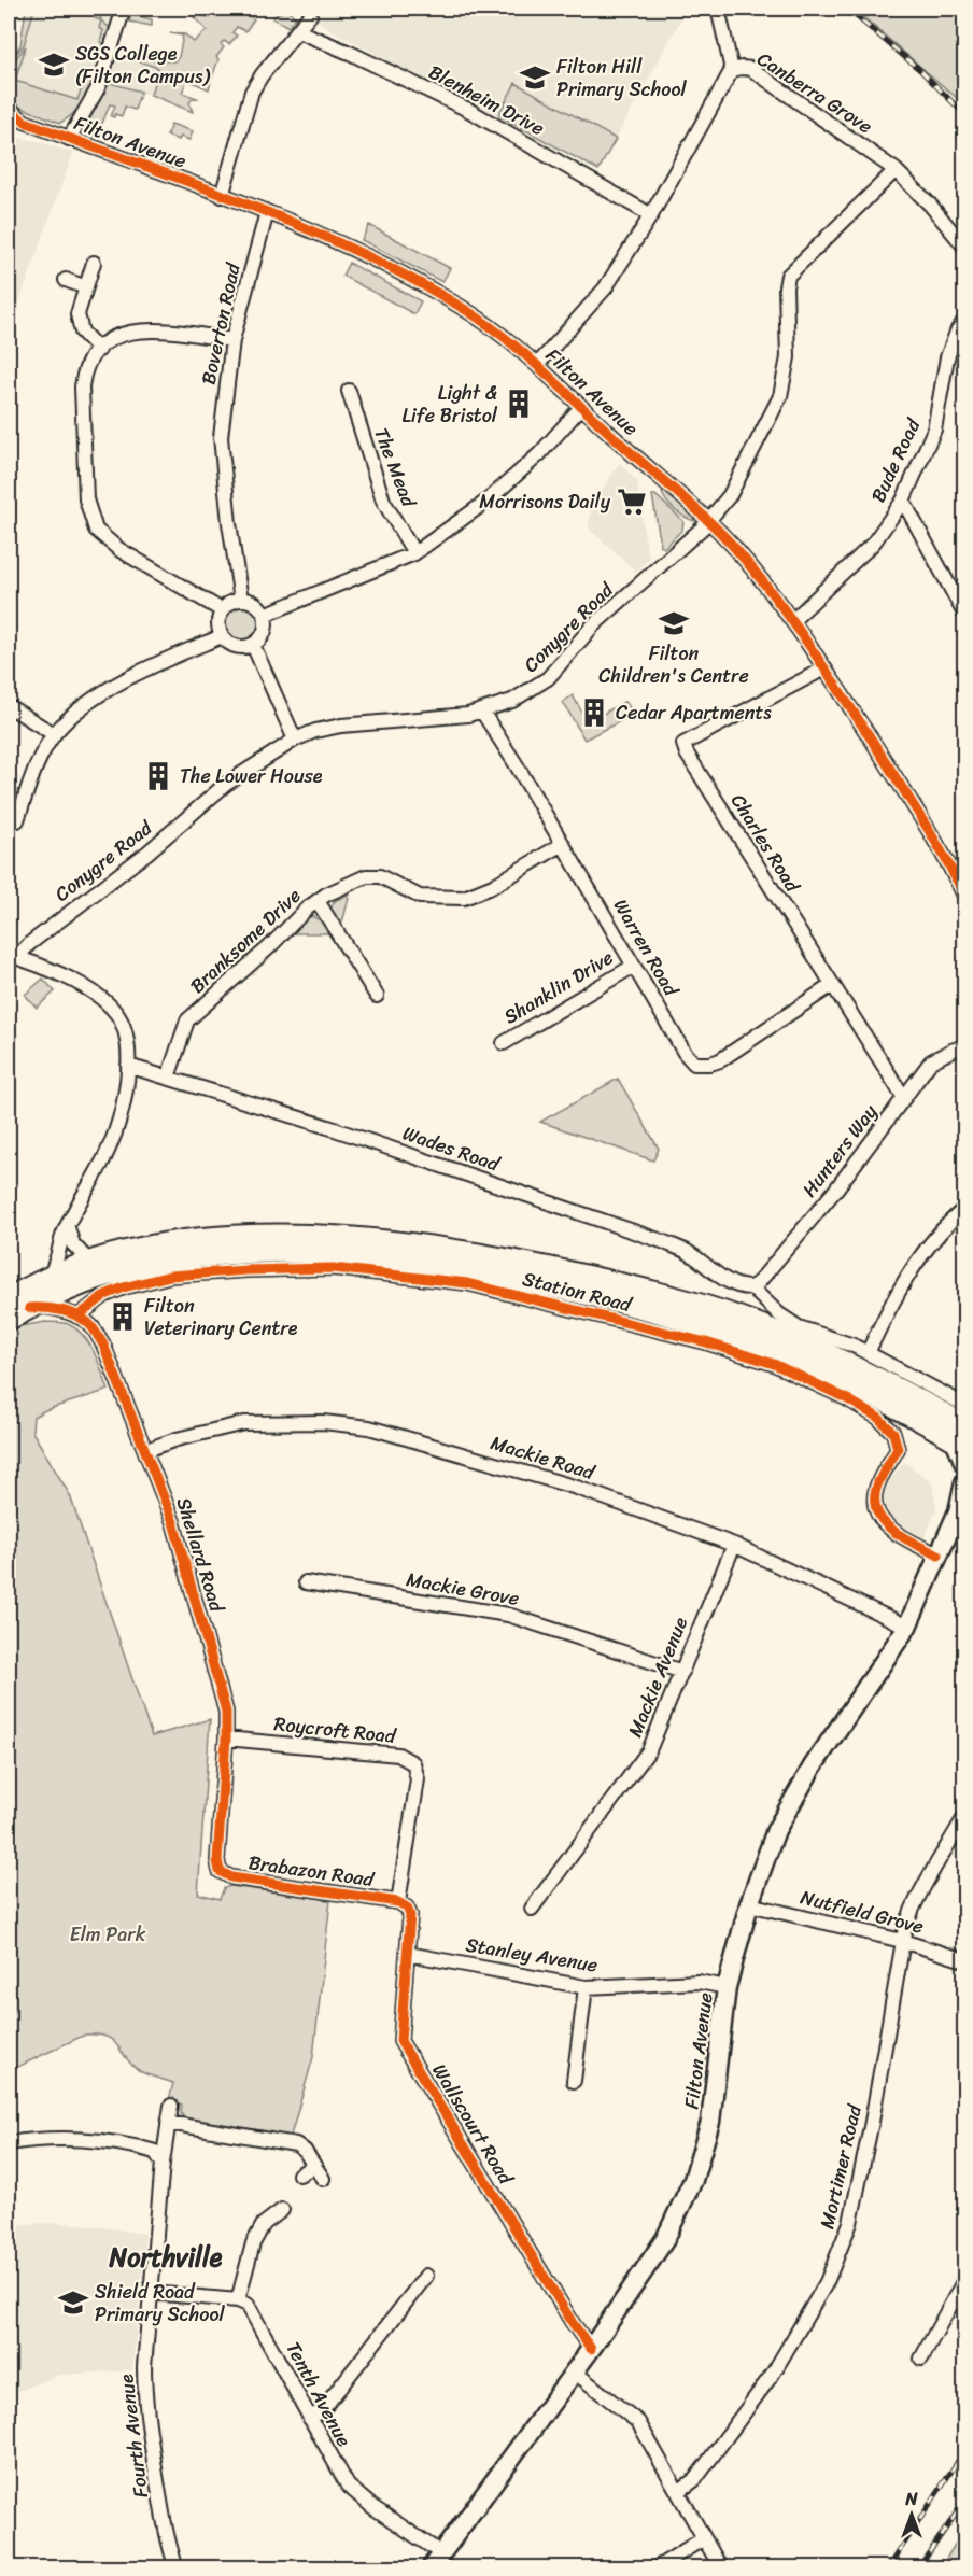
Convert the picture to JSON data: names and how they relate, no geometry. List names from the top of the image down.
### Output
{
  "streets": {
    "main road": ["Station Road"],
    "street": [
      "Canberra Grove",
      "Blenheim Drive",
      "Filton Avenue",
      "Boverton Road",
      "Bude Road",
      "The Mead",
      "Conygre Road",
      "Charles Road",
      "Branksome Drive",
      "Warren Road",
      "Shanklin Drive",
      "Wades Road",
      "Hunters Way",
      "Mackie Road",
      "Shellard Road",
      "Mackie Grove",
      "Mackie Avenue",
      "Roycroft Road",
      "Brabazon Road",
      "Nutfield Grove",
      "Stanley Avenue",
      "Wallscourt Road",
      "Mortimer Road",
      "Tenth Avenue",
      "Fourth Avenue"
    ]
  },
  "crossings": [
    ["Canberra Grove", "Conygre Road"],
    ["Filton Avenue", "Boverton Road"],
    ["Filton Avenue", "Bude Road"],
    ["Filton Avenue", "Conygre Road"],
    ["Filton Avenue", "Charles Road"],
    ["Filton Avenue", "Station Road"],
    ["Filton Avenue", "Mackie Road"],
    ["Filton Avenue", "Nutfield Grove"],
    ["Filton Avenue", "Stanley Avenue"],
    ["Filton Avenue", "Wallscourt Road"],
    ["Filton Avenue", "Tenth Avenue"],
    ["Conygre Road", "Warren Road"],
    ["Charles Road", "Warren Road"],
    ["Charles Road", "Hunters Way"],
    ["Branksome Drive", "Warren Road"],
    ["Branksome Drive", "Wades Road"],
    ["Warren Road", "Shanklin Drive"],
    ["Wades Road", "Hunters Way"],
    ["Station Road", "Shellard Road"],
    ["Mackie Road", "Shellard Road"],
    ["Mackie Road", "Mackie Avenue"],
    ["Shellard Road", "Roycroft Road"],
    ["Shellard Road", "Brabazon Road"],
    ["Mackie Grove", "Mackie Avenue"],
    ["Roycroft Road", "Brabazon Road"],
    ["Roycroft Road", "Wallscourt Road"],
    ["Brabazon Road", "Wallscourt Road"],
    ["Nutfield Grove", "Mortimer Road"],
    ["Stanley Avenue", "Wallscourt Road"]
  ],
  "districts": ["Northville"],
  "parks": ["Elm Park"],
  "places": {
    "school or university": [
      "SGS College (Filton Campus)",
      "Filton Hill Primary School",
      "Filton Children's Centre",
      "Shield Road Primary School"
    ],
    "building": [
      "Light & Life Bristol",
      "Cedar Apartments",
      "The Lower House",
      "Filton Veterinary Centre"
    ],
    "supermarket": ["Morrisons Daily"]
  },
  "north": "top"
}
